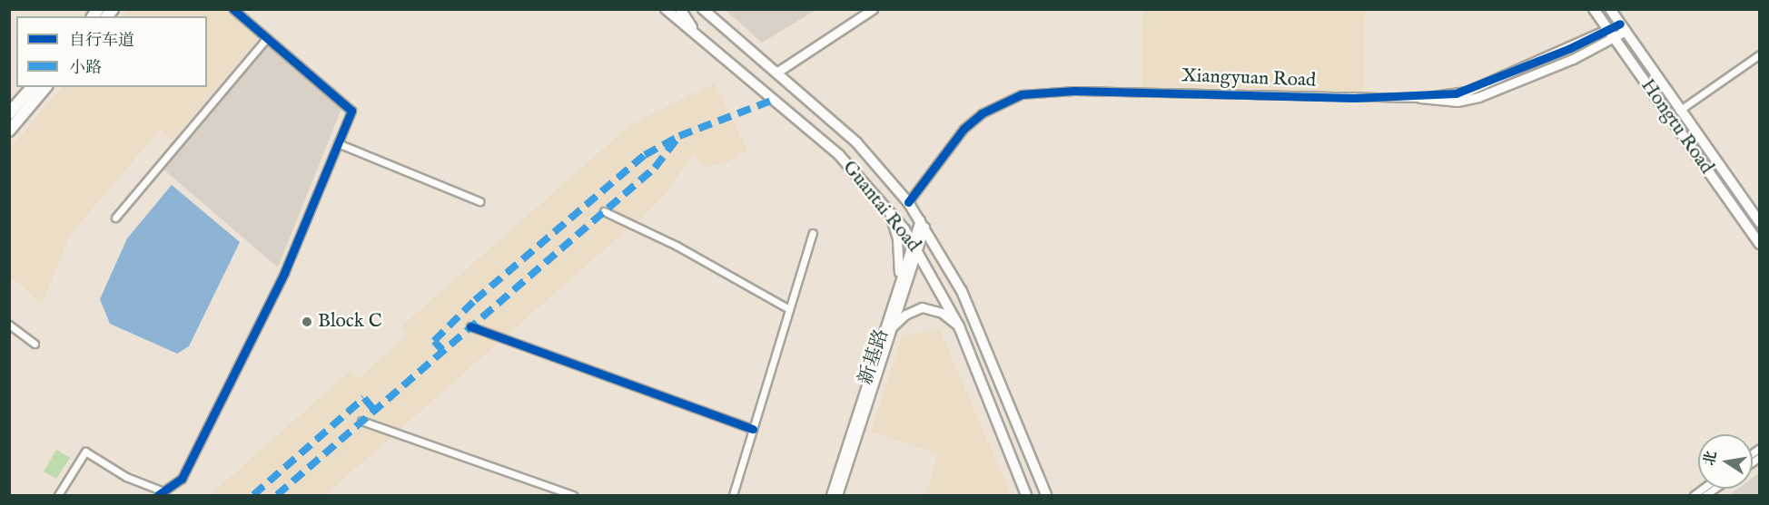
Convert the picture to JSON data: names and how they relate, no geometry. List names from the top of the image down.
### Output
{
  "streets": {
    "main road": ["Hongtu Road", "Guantai Road"],
    "street": ["Xiangyuan Road", "新基路"]
  },
  "crossings": [
    ["Xiangyuan Road", "Hongtu Road"],
    ["Xiangyuan Road", "Guantai Road"],
    ["Guantai Road", "新基路"]
  ],
  "places": ["Block C"],
  "legend": ["自行车道", "小路"],
  "north": "left"
}
